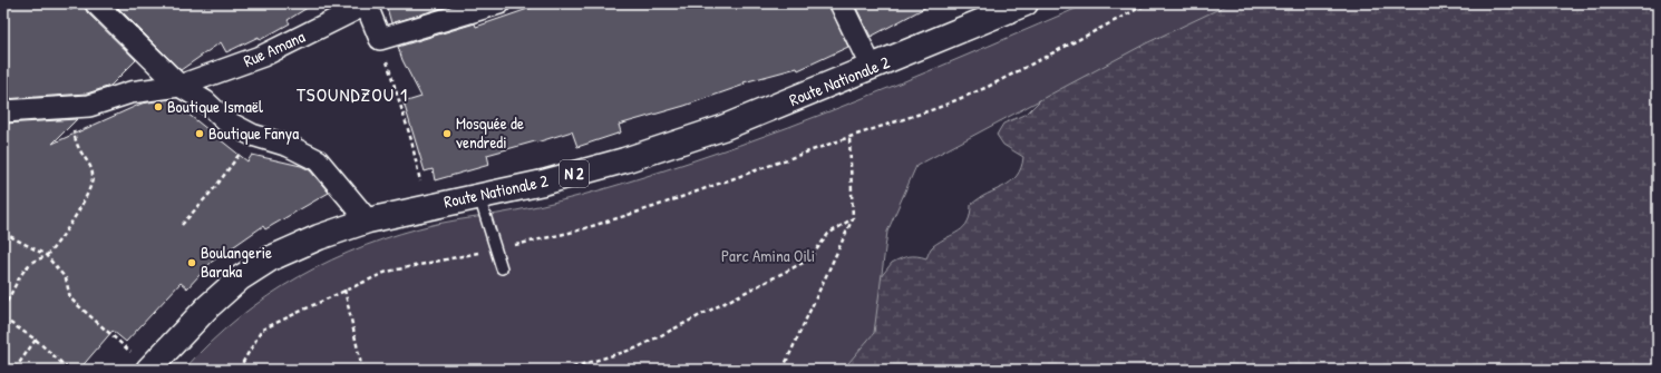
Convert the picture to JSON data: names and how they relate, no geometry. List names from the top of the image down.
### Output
{
  "streets": {
    "main road": ["Route Nationale 2", "N 2"],
    "street": ["Rue Amana"]
  },
  "districts": ["TSOUNDZOU 1"],
  "parks": ["Parc Amina Oili"],
  "places": [
    "Boutique Ismaël",
    "Boutique Fanya",
    "Mosquée de vendredi",
    "Boulangerie Baraka"
  ]
}
